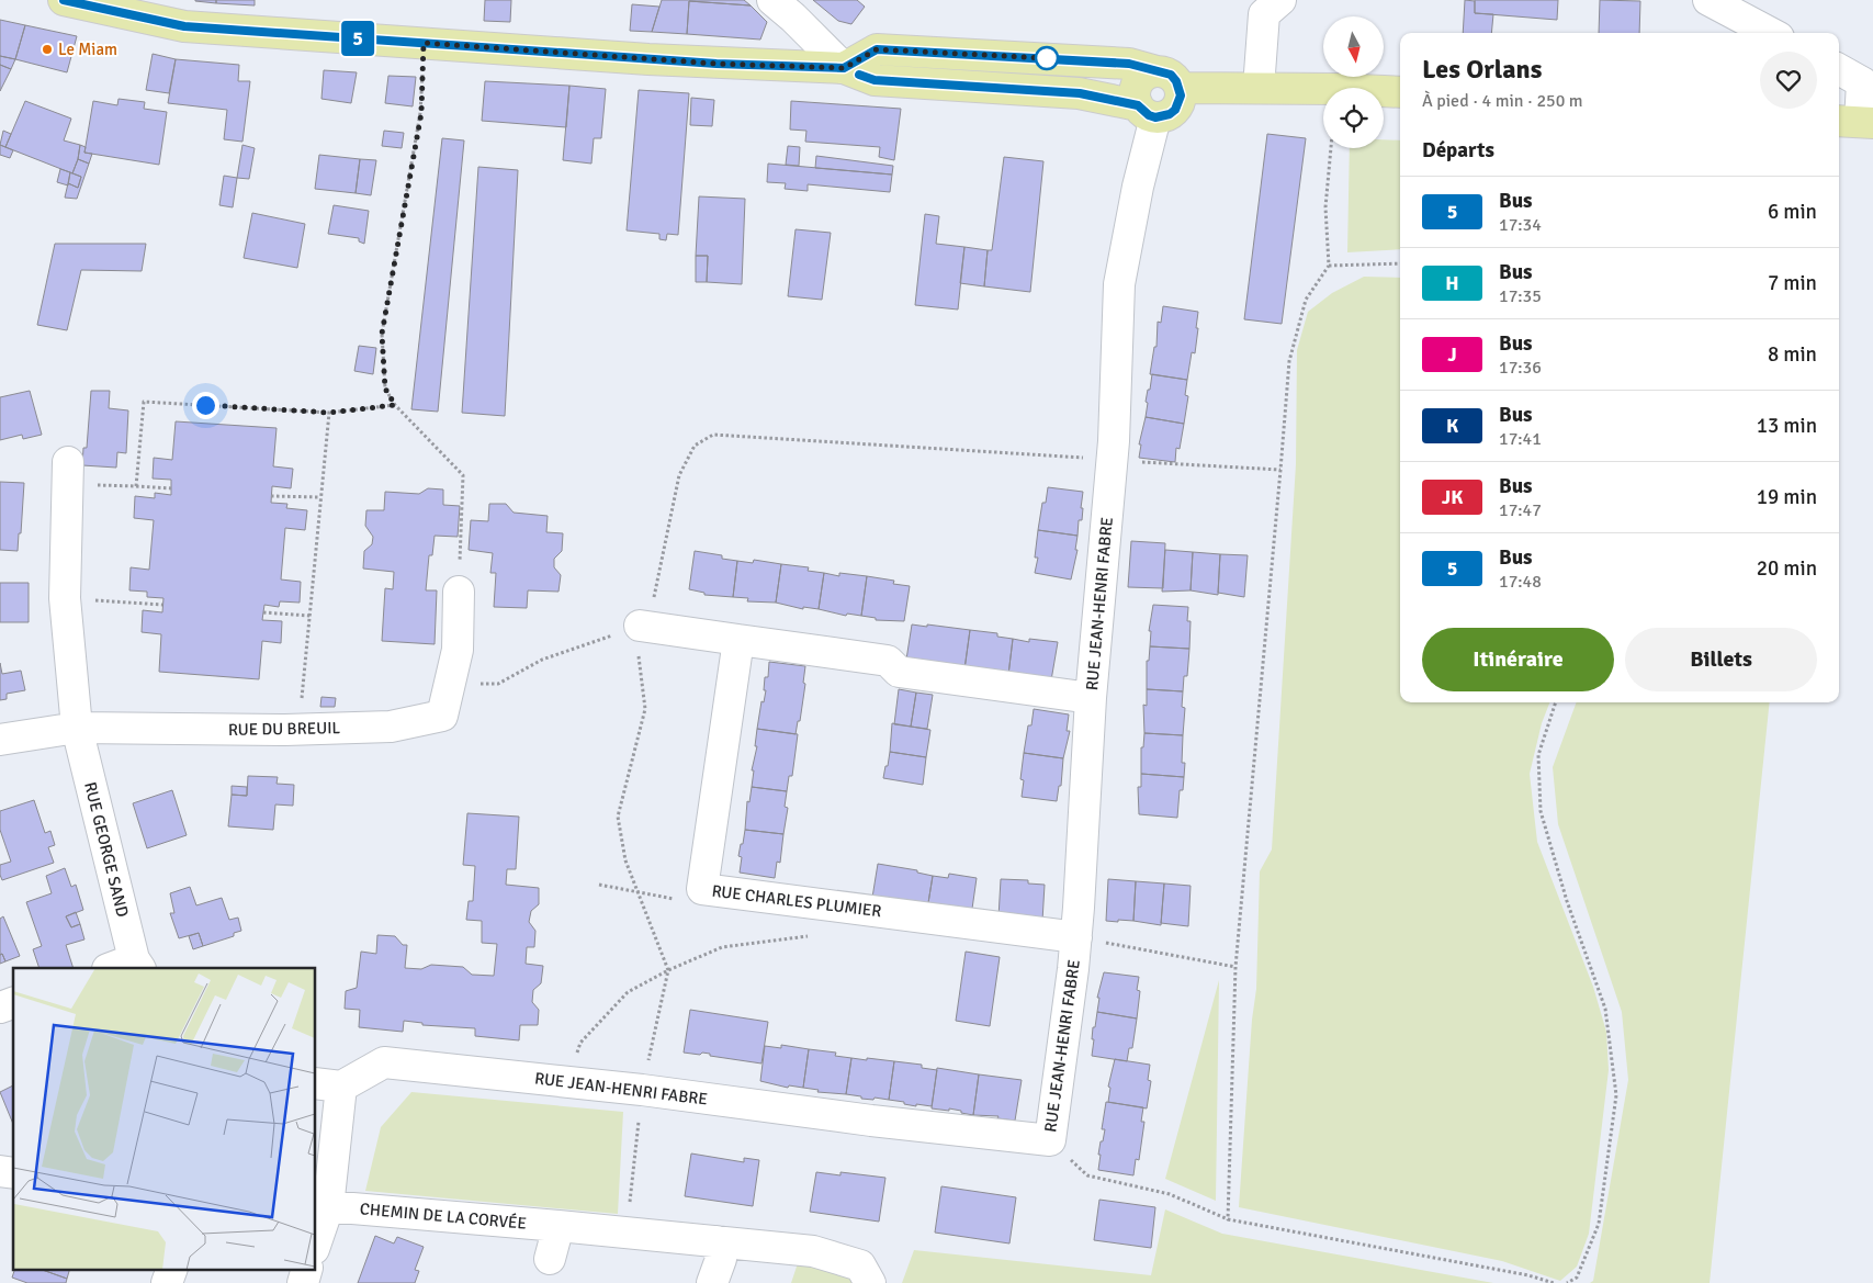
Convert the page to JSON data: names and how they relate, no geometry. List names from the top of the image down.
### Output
{
  "streets": {
    "street": [
      "RUE JEAN-HENRI FABRE",
      "RUE DU BREUIL",
      "RUE GEORGE SAND",
      "RUE CHARLES PLUMIER",
      "CHEMIN DE LA CORVÉE"
    ]
  },
  "crossings": [
    ["RUE JEAN-HENRI FABRE", "RUE CHARLES PLUMIER"],
    ["RUE JEAN-HENRI FABRE", "CHEMIN DE LA CORVÉE"],
    ["RUE DU BREUIL", "RUE GEORGE SAND"]
  ],
  "places": ["Le Miam"],
  "lines": ["bus line 5"],
  "north": "bottom",
  "page": {
    "on_map": "5",
    "heading": [
      ["Les Orlans", "À pied · 4 min · 250 m"],
      "Départs"
    ],
    "list": [
      {
        "mark": "5",
        "name": "Bus",
        "note": "17:34",
        "value": "6 min"
      },
      {
        "mark": "H",
        "name": "Bus",
        "note": "17:35",
        "value": "7 min"
      },
      {
        "mark": "J",
        "name": "Bus",
        "note": "17:36",
        "value": "8 min"
      },
      {
        "mark": "K",
        "name": "Bus",
        "note": "17:41",
        "value": "13 min"
      },
      {
        "mark": "JK",
        "name": "Bus",
        "note": "17:47",
        "value": "19 min"
      },
      {
        "mark": "5",
        "name": "Bus",
        "note": "17:48",
        "value": "20 min"
      }
    ],
    "buttons": ["Itinéraire", "Billets"]
  }
}
